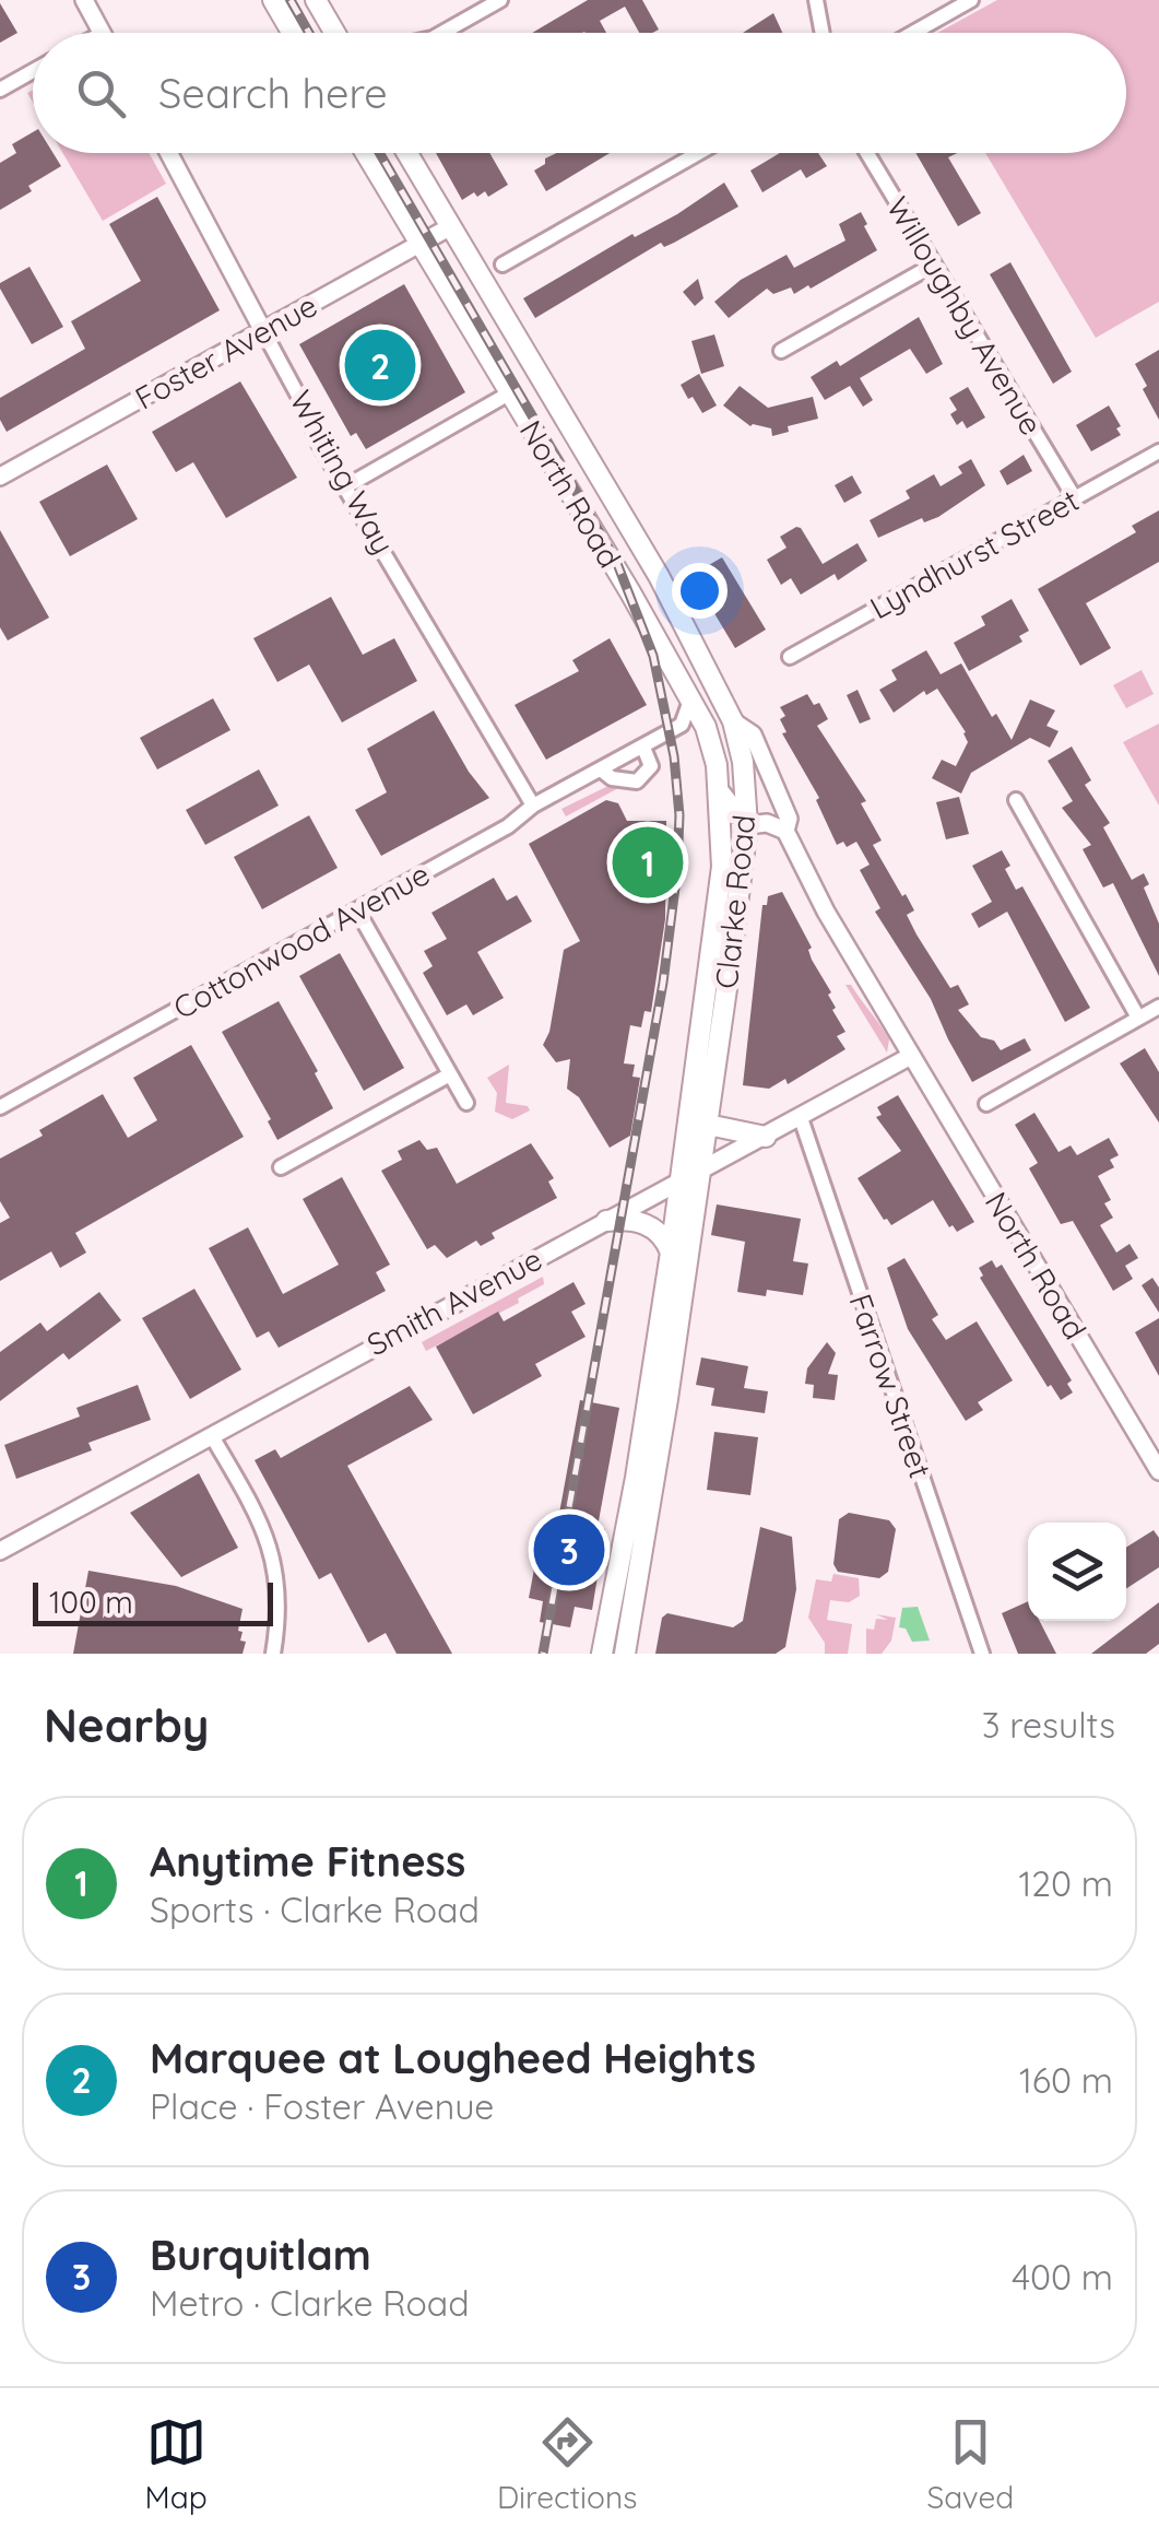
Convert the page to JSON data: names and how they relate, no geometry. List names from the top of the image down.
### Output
{
  "streets": {
    "main road": ["North Road", "Clarke Road"],
    "street": [
      "Willoughby Avenue",
      "Foster Avenue",
      "Whiting Way",
      "Lyndhurst Street",
      "Cottonwood Avenue",
      "Smith Avenue",
      "Farrow Street"
    ]
  },
  "crossings": [
    ["Willoughby Avenue", "Lyndhurst Street"],
    ["Foster Avenue", "Whiting Way"],
    ["Foster Avenue", "North Road"],
    ["Foster Avenue", "Clarke Road"],
    ["Whiting Way", "Cottonwood Avenue"],
    ["North Road", "Clarke Road"],
    ["North Road", "Cottonwood Avenue"],
    ["North Road", "Smith Avenue"],
    ["Clarke Road", "Smith Avenue"],
    ["Smith Avenue", "Farrow Street"]
  ],
  "scale_bar": "100 m",
  "page": {
    "search": "Search here",
    "pins": ["2", "1", "3"],
    "scale": "100 m",
    "heading": ["Nearby", "3 results"],
    "list": [
      {
        "mark": "1",
        "name": "Anytime Fitness",
        "note": "Sports · Clarke Road",
        "value": "120 m"
      },
      {
        "mark": "2",
        "name": "Marquee at Lougheed Heights",
        "note": "Place · Foster Avenue",
        "value": "160 m"
      },
      {
        "mark": "3",
        "name": "Burquitlam",
        "note": "Metro · Clarke Road",
        "value": "400 m"
      }
    ],
    "nav": ["Map", "Directions", "Saved"]
  }
}
